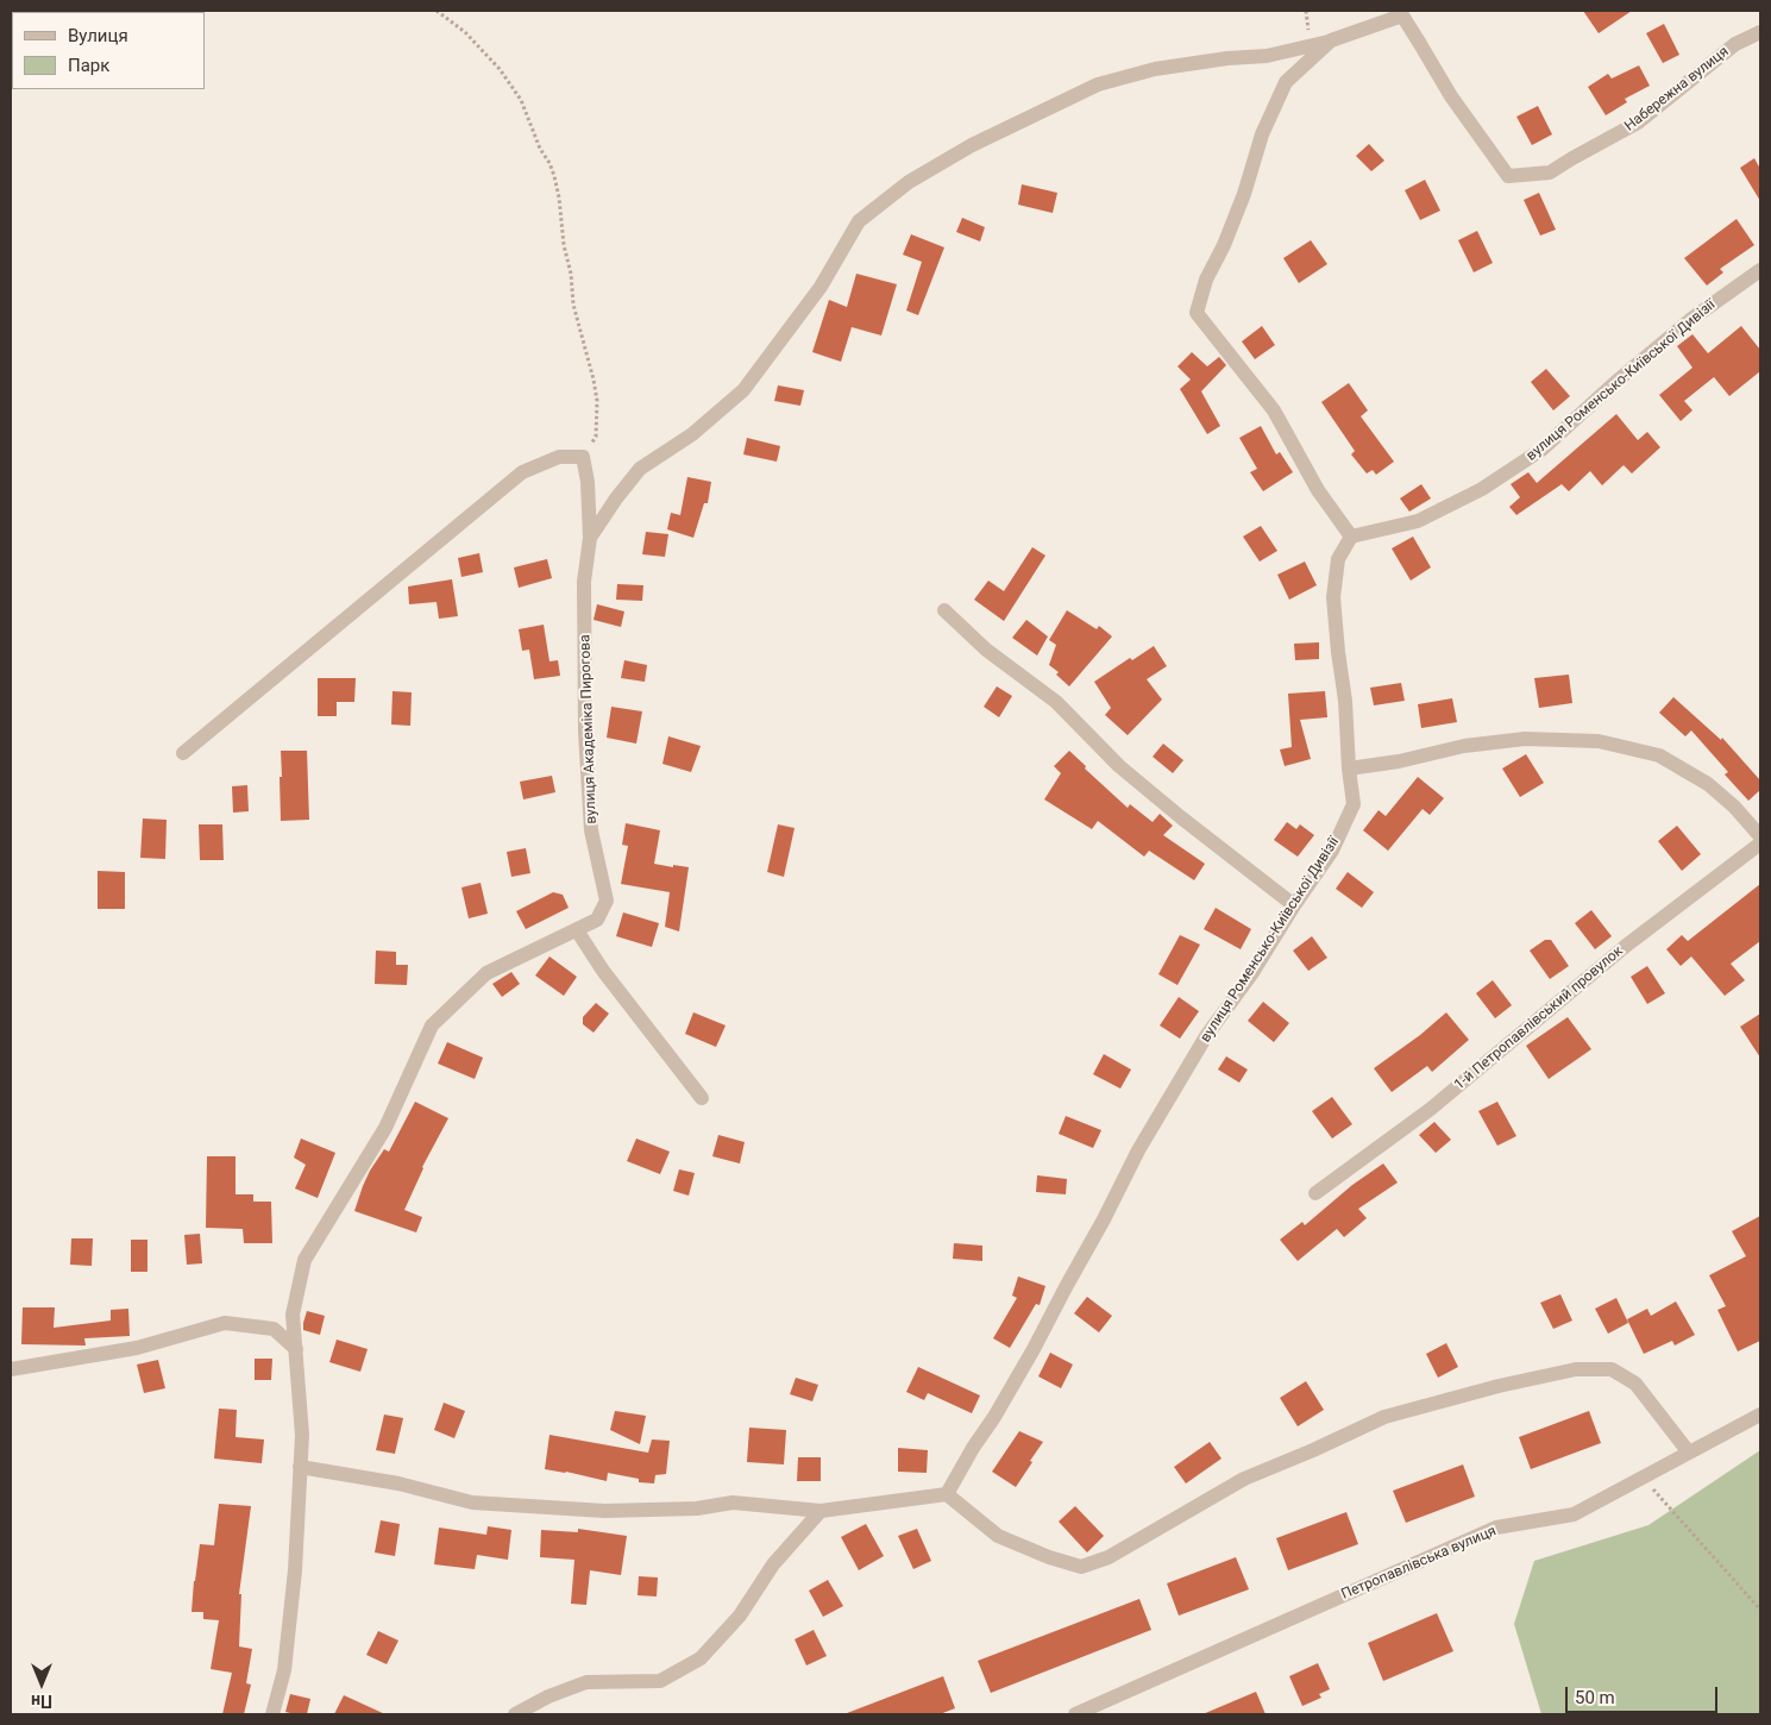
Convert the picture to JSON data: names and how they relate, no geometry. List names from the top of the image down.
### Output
{
  "streets": {
    "street": [
      "Набережна вулиця",
      "вулиця Роменсько-Київської Дивізії",
      "вулиця Академіка Пирогова",
      "1-й Петропавлівський провулок",
      "Петропавлівська вулиця"
    ]
  },
  "legend": ["Вулиця", "Парк"],
  "scale_bar": "50 m",
  "north": "bottom"
}
